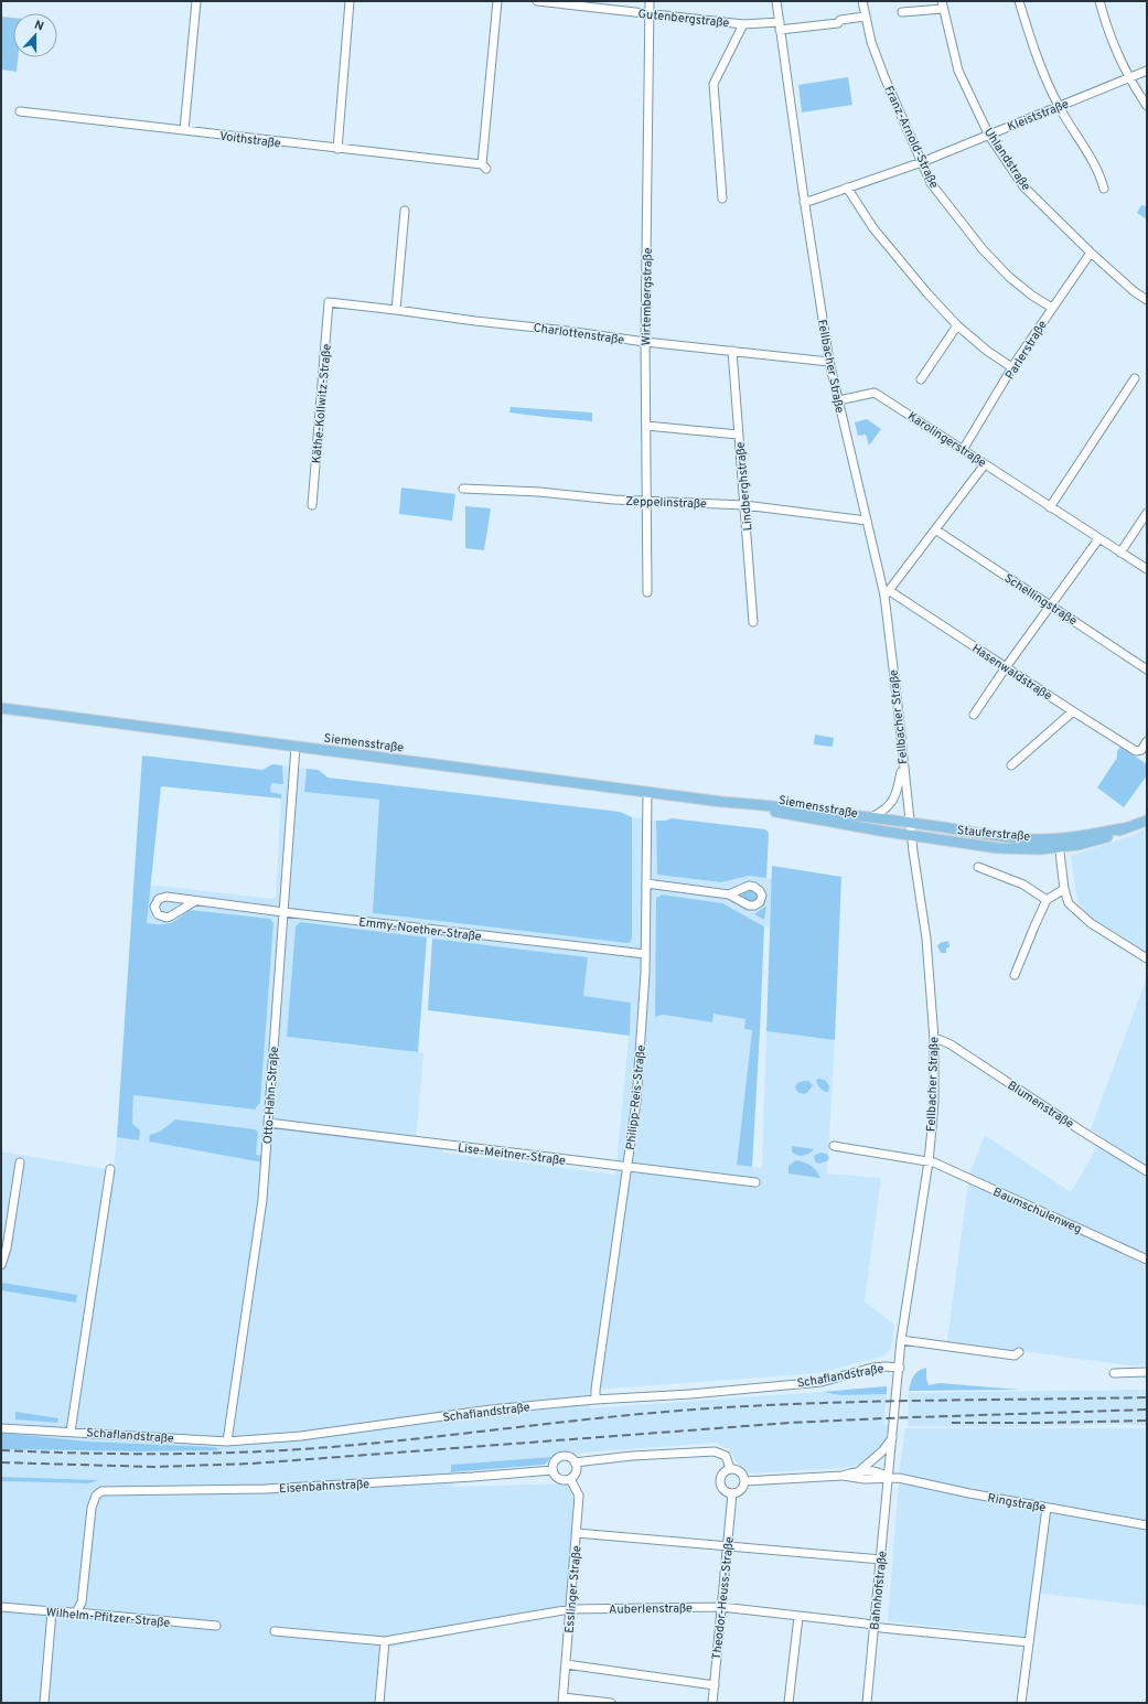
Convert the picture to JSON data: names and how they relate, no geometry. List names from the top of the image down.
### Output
{
  "streets": {
    "main road": ["Siemensstraße", "Stauferstraße"],
    "street": [
      "Gutenbergstraße",
      "Kleiststraße",
      "Franz-Arnold-Straße",
      "Voithstraße",
      "Uhlandstraße",
      "Wirtembergstraße",
      "Charlottenstraße",
      "Parlerstraße",
      "Fellbacher Straße",
      "Käthe-Kollwitz-Straße",
      "Karolingerstraße",
      "Lindberghstraße",
      "Zeppelinstraße",
      "Schellingstraße",
      "Hasenwaldstraße",
      "Emmy-Noether-Straße",
      "Otto-Hahn-Straße",
      "Philipp-Reis-Straße",
      "Blumenstraße",
      "Lise-Meitner-Straße",
      "Baumschulenweg",
      "Schaflandstraße",
      "Eisenbahnstraße",
      "Ringstraße",
      "Esslinger Straße",
      "Bahnhofstraße",
      "Theodor-Heuss-Straße",
      "Auberlenstraße",
      "Wilhelm-Pfitzer-Straße"
    ]
  },
  "crossings": [
    ["Gutenbergstraße", "Franz-Arnold-Straße"],
    ["Gutenbergstraße", "Wirtembergstraße"],
    ["Gutenbergstraße", "Fellbacher Straße"],
    ["Kleiststraße", "Franz-Arnold-Straße"],
    ["Kleiststraße", "Uhlandstraße"],
    ["Kleiststraße", "Fellbacher Straße"],
    ["Franz-Arnold-Straße", "Parlerstraße"],
    ["Uhlandstraße", "Parlerstraße"],
    ["Wirtembergstraße", "Charlottenstraße"],
    ["Wirtembergstraße", "Zeppelinstraße"],
    ["Charlottenstraße", "Fellbacher Straße"],
    ["Charlottenstraße", "Käthe-Kollwitz-Straße"],
    ["Charlottenstraße", "Lindberghstraße"],
    ["Parlerstraße", "Karolingerstraße"],
    ["Fellbacher Straße", "Karolingerstraße"],
    ["Fellbacher Straße", "Zeppelinstraße"],
    ["Fellbacher Straße", "Hasenwaldstraße"],
    ["Fellbacher Straße", "Siemensstraße"],
    ["Fellbacher Straße", "Stauferstraße"],
    ["Fellbacher Straße", "Blumenstraße"],
    ["Fellbacher Straße", "Baumschulenweg"],
    ["Fellbacher Straße", "Schaflandstraße"],
    ["Fellbacher Straße", "Ringstraße"],
    ["Fellbacher Straße", "Bahnhofstraße"],
    ["Lindberghstraße", "Zeppelinstraße"],
    ["Siemensstraße", "Stauferstraße"],
    ["Siemensstraße", "Otto-Hahn-Straße"],
    ["Siemensstraße", "Philipp-Reis-Straße"],
    ["Emmy-Noether-Straße", "Otto-Hahn-Straße"],
    ["Emmy-Noether-Straße", "Philipp-Reis-Straße"],
    ["Otto-Hahn-Straße", "Lise-Meitner-Straße"],
    ["Otto-Hahn-Straße", "Schaflandstraße"],
    ["Philipp-Reis-Straße", "Lise-Meitner-Straße"],
    ["Philipp-Reis-Straße", "Schaflandstraße"],
    ["Eisenbahnstraße", "Esslinger Straße"],
    ["Eisenbahnstraße", "Wilhelm-Pfitzer-Straße"],
    ["Ringstraße", "Bahnhofstraße"],
    ["Esslinger Straße", "Auberlenstraße"],
    ["Bahnhofstraße", "Auberlenstraße"],
    ["Theodor-Heuss-Straße", "Auberlenstraße"]
  ],
  "north": "top"
}
